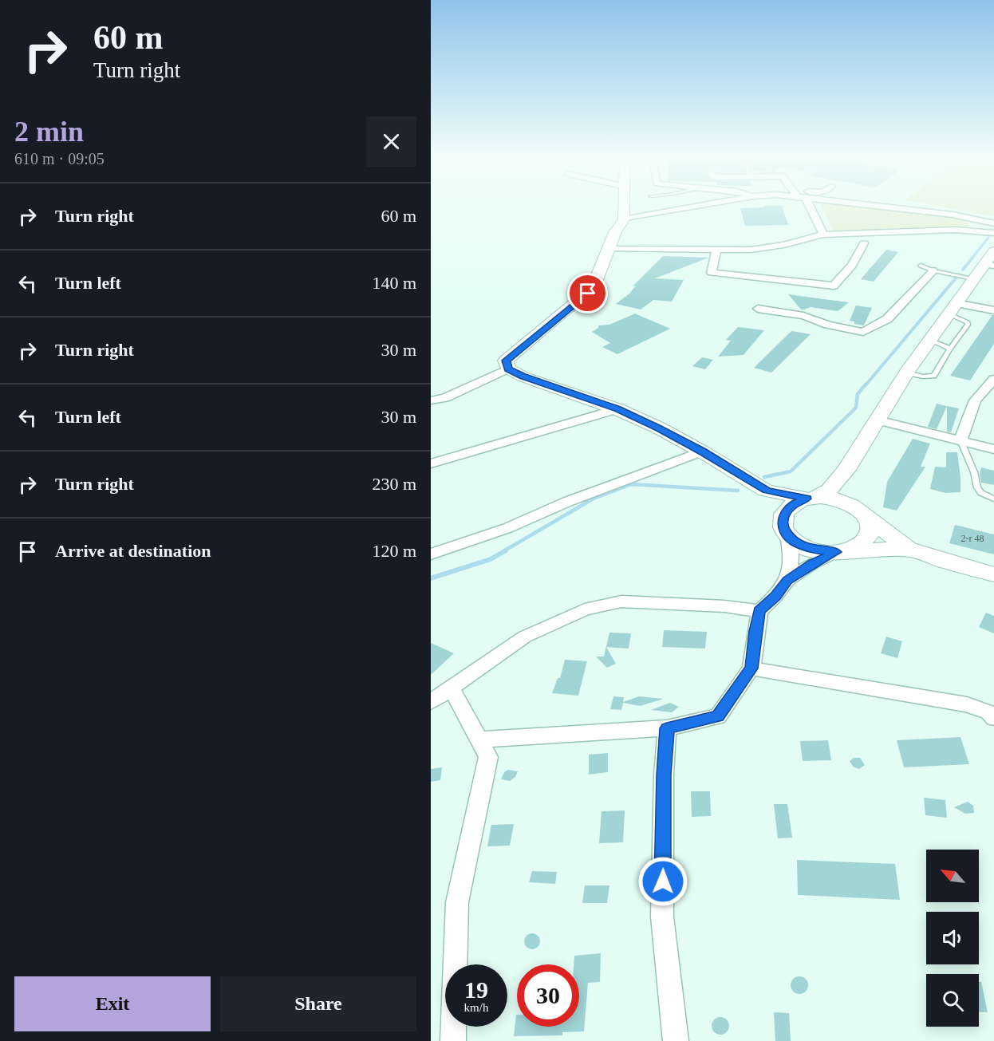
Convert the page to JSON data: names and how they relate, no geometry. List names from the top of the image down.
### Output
{
  "house_numbers": ["2-r 48"],
  "north": "top left",
  "page": {
    "turn": ["60 m", "Turn right"],
    "heading": ["2 min", "610 m · 09:05"],
    "list": [
      {
        "name": "Turn right",
        "value": "60 m"
      },
      {
        "name": "Turn left",
        "value": "140 m"
      },
      {
        "name": "Turn right",
        "value": "30 m"
      },
      {
        "name": "Turn left",
        "value": "30 m"
      },
      {
        "name": "Turn right",
        "value": "230 m"
      },
      {
        "name": "Arrive at destination",
        "value": "120 m"
      }
    ],
    "speed": "19 km/h",
    "limit": "30",
    "buttons": ["Exit", "Share"]
  }
}
